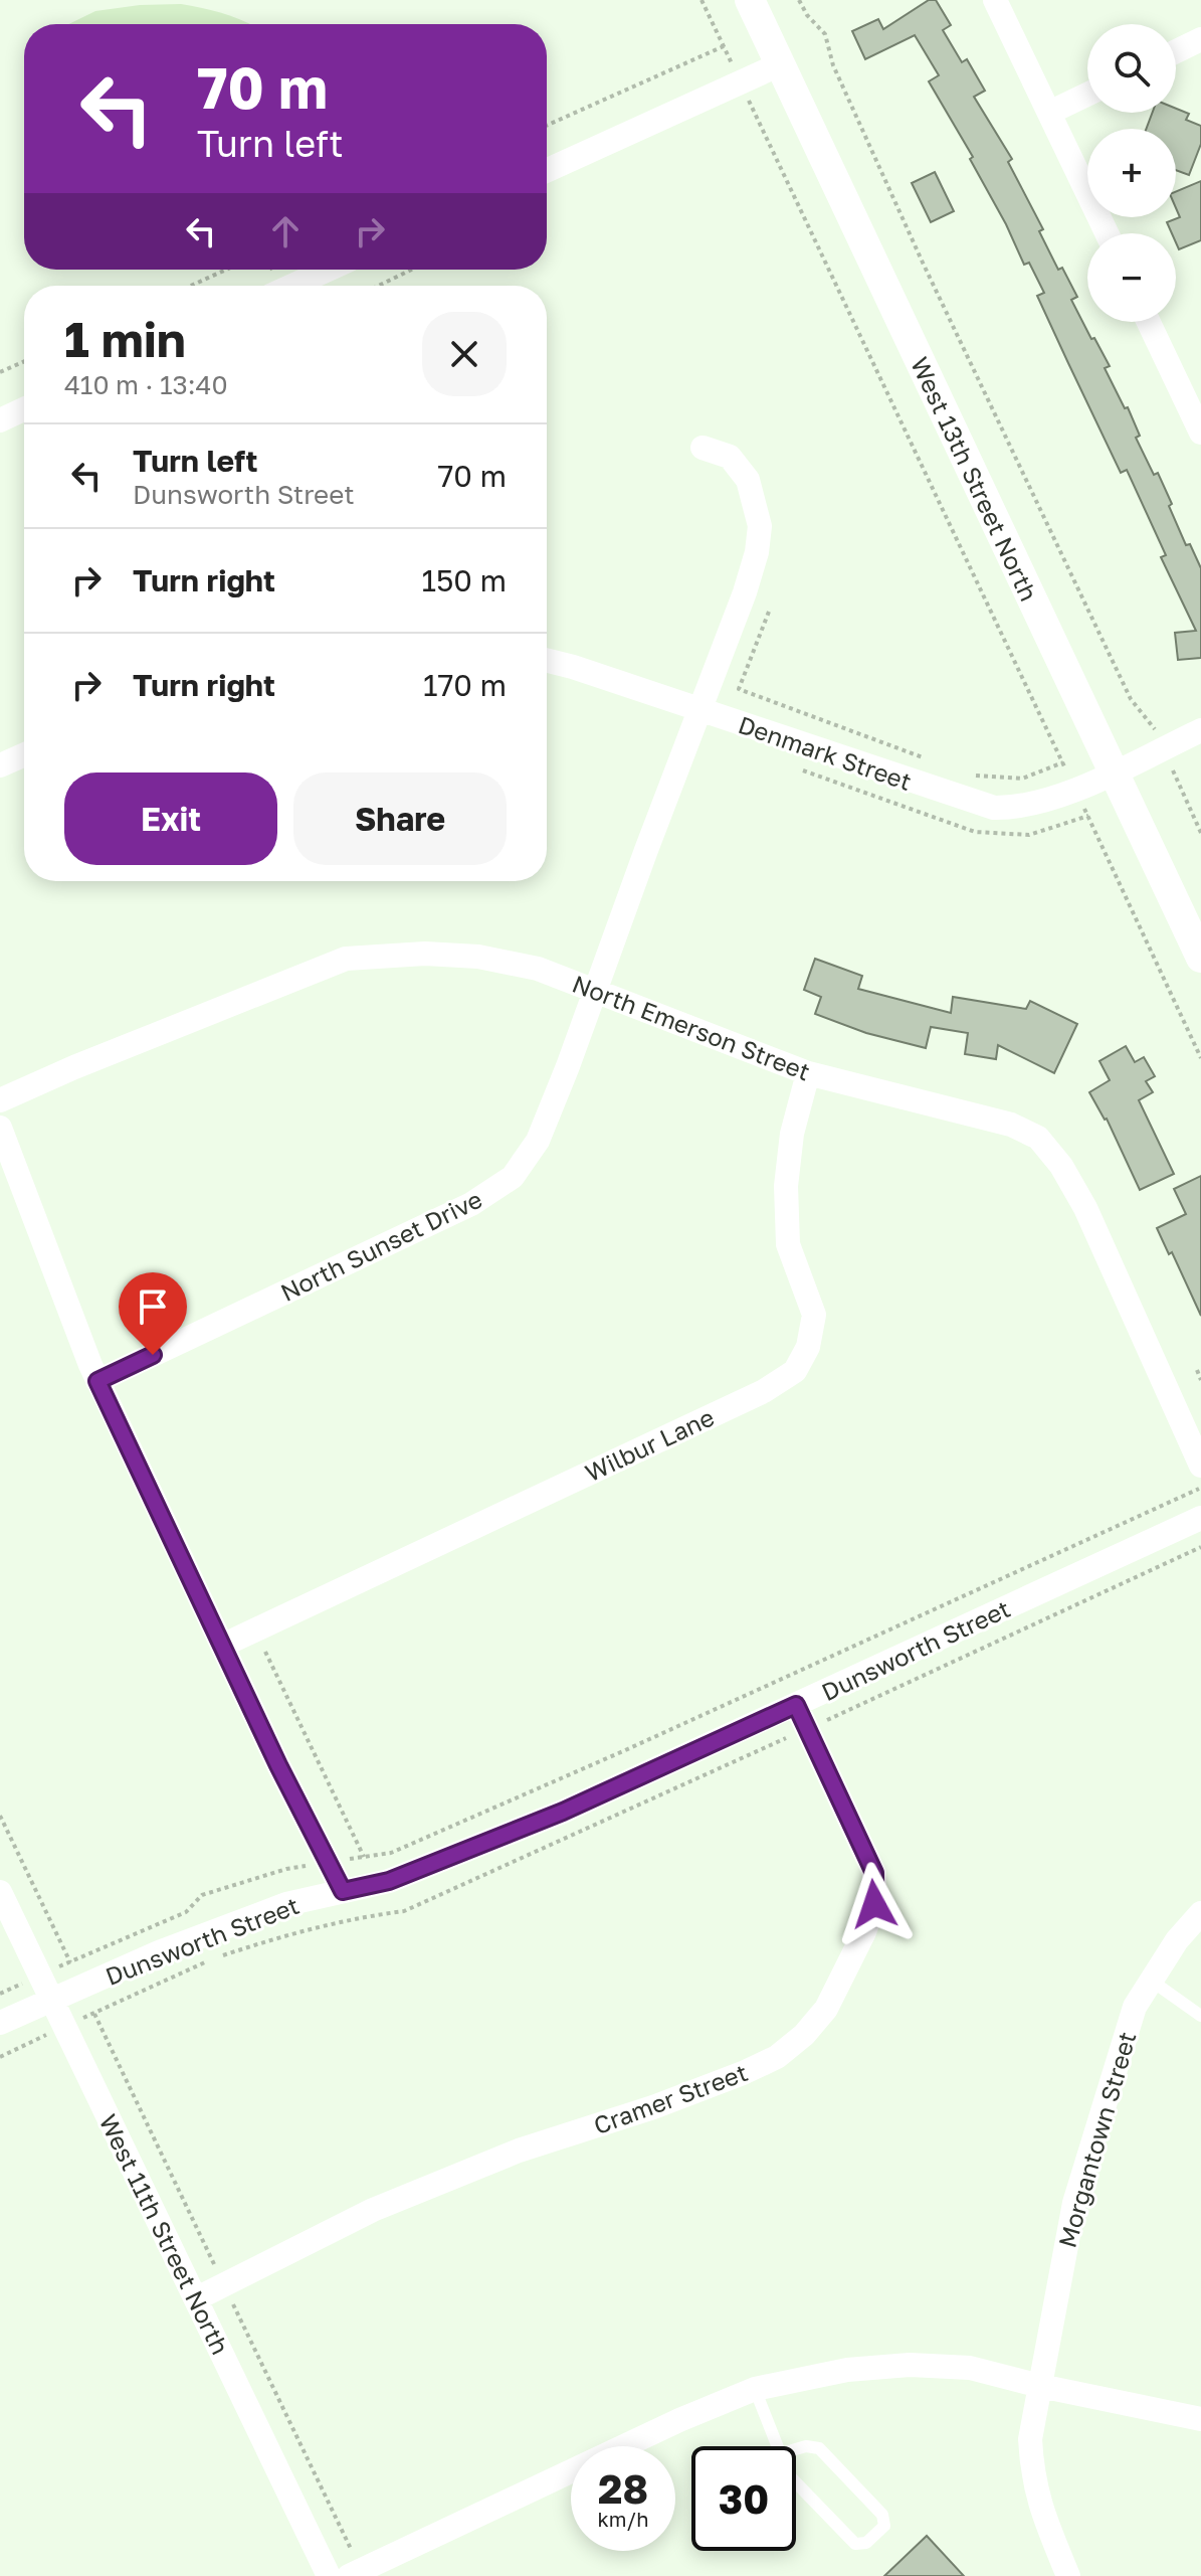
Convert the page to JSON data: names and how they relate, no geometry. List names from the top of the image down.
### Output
{
  "streets": {
    "street": [
      "West 13th Street North",
      "Denmark Street",
      "North Emerson Street",
      "North Sunset Drive",
      "Wilbur Lane",
      "Dunsworth Street",
      "Cramer Street",
      "Morgantown Street",
      "West 11th Street North"
    ]
  },
  "crossings": [
    ["West 13th Street North", "Denmark Street"],
    ["Denmark Street", "North Sunset Drive"],
    ["North Emerson Street", "North Sunset Drive"],
    ["North Emerson Street", "Wilbur Lane"],
    ["Dunsworth Street", "Cramer Street"],
    ["Dunsworth Street", "West 11th Street North"],
    ["Cramer Street", "West 11th Street North"]
  ],
  "page": {
    "map_buttons": ["+", "−"],
    "turn": ["70 m", "Turn left"],
    "heading": ["1 min", "410 m · 13:40"],
    "list": [
      {
        "name": "Turn left",
        "note": "Dunsworth Street",
        "value": "70 m"
      },
      {
        "name": "Turn right",
        "value": "150 m"
      },
      {
        "name": "Turn right",
        "value": "170 m"
      }
    ],
    "buttons": ["Exit", "Share"],
    "speed": "28 km/h",
    "limit": "30"
  }
}
